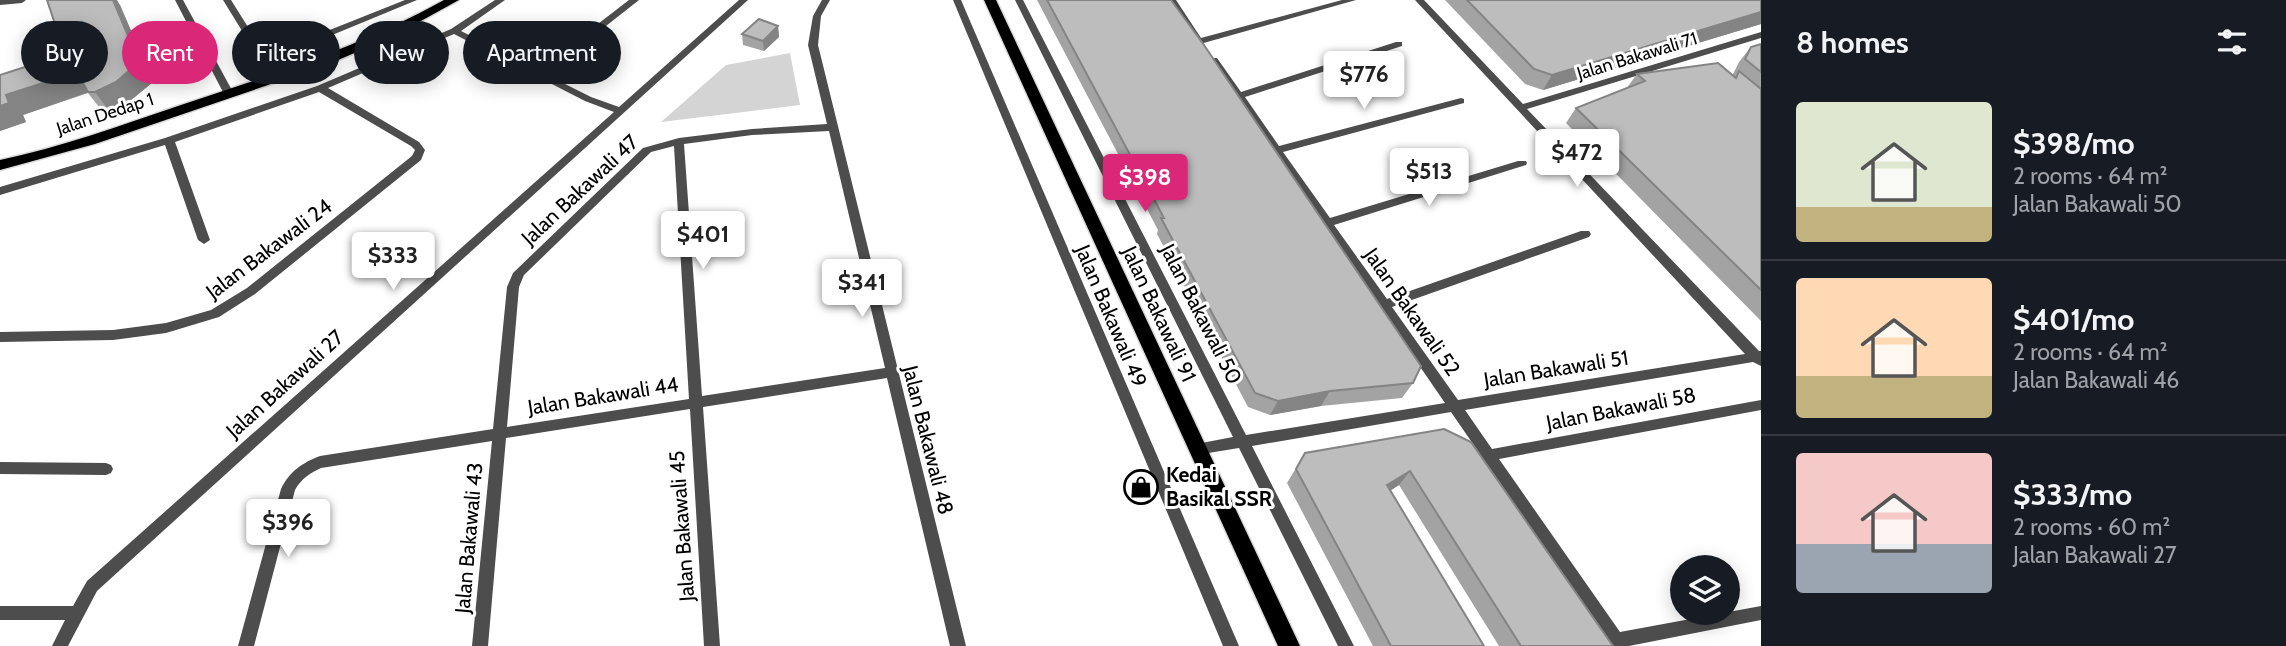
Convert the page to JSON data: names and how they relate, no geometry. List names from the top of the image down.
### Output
{
  "streets": {
    "main road": ["Jalan Dedap 1", "Jalan Bakawali 91"],
    "street": [
      "Jalan Bakawali 71",
      "Jalan Bakawali 47",
      "Jalan Bakawali 24",
      "Jalan Bakawali 52",
      "Jalan Bakawali 50",
      "Jalan Bakawali 49",
      "Jalan Bakawali 51",
      "Jalan Bakawali 27",
      "Jalan Bakawali 44",
      "Jalan Bakawali 58",
      "Jalan Bakawali 48",
      "Jalan Bakawali 45",
      "Jalan Bakawali 43"
    ]
  },
  "crossings": [
    ["Jalan Bakawali 47", "Jalan Bakawali 44"],
    ["Jalan Bakawali 47", "Jalan Bakawali 48"],
    ["Jalan Bakawali 47", "Jalan Bakawali 45"],
    ["Jalan Bakawali 47", "Jalan Bakawali 43"],
    ["Jalan Bakawali 52", "Jalan Bakawali 51"],
    ["Jalan Bakawali 52", "Jalan Bakawali 58"],
    ["Jalan Bakawali 91", "Jalan Bakawali 51"],
    ["Jalan Bakawali 50", "Jalan Bakawali 51"],
    ["Jalan Bakawali 44", "Jalan Bakawali 48"],
    ["Jalan Bakawali 44", "Jalan Bakawali 45"],
    ["Jalan Bakawali 44", "Jalan Bakawali 43"]
  ],
  "places": {
    "shop": ["Kedai Basikal SSR"]
  },
  "page": {
    "heading": "8 homes",
    "chip": [
      "Buy",
      "Rent",
      "Filters",
      "New",
      "Apartment"
    ],
    "price": [
      "$776",
      "$472",
      "$513",
      "$398",
      "$401",
      "$333",
      "$341",
      "$396"
    ],
    "list": [
      {
        "name": "$398/mo",
        "note": "2 rooms · 64 m² · Jalan Bakawali 50"
      },
      {
        "name": "$401/mo",
        "note": "2 rooms · 64 m² · Jalan Bakawali 46"
      },
      {
        "name": "$333/mo",
        "note": "2 rooms · 60 m² · Jalan Bakawali 27"
      }
    ]
  }
}
